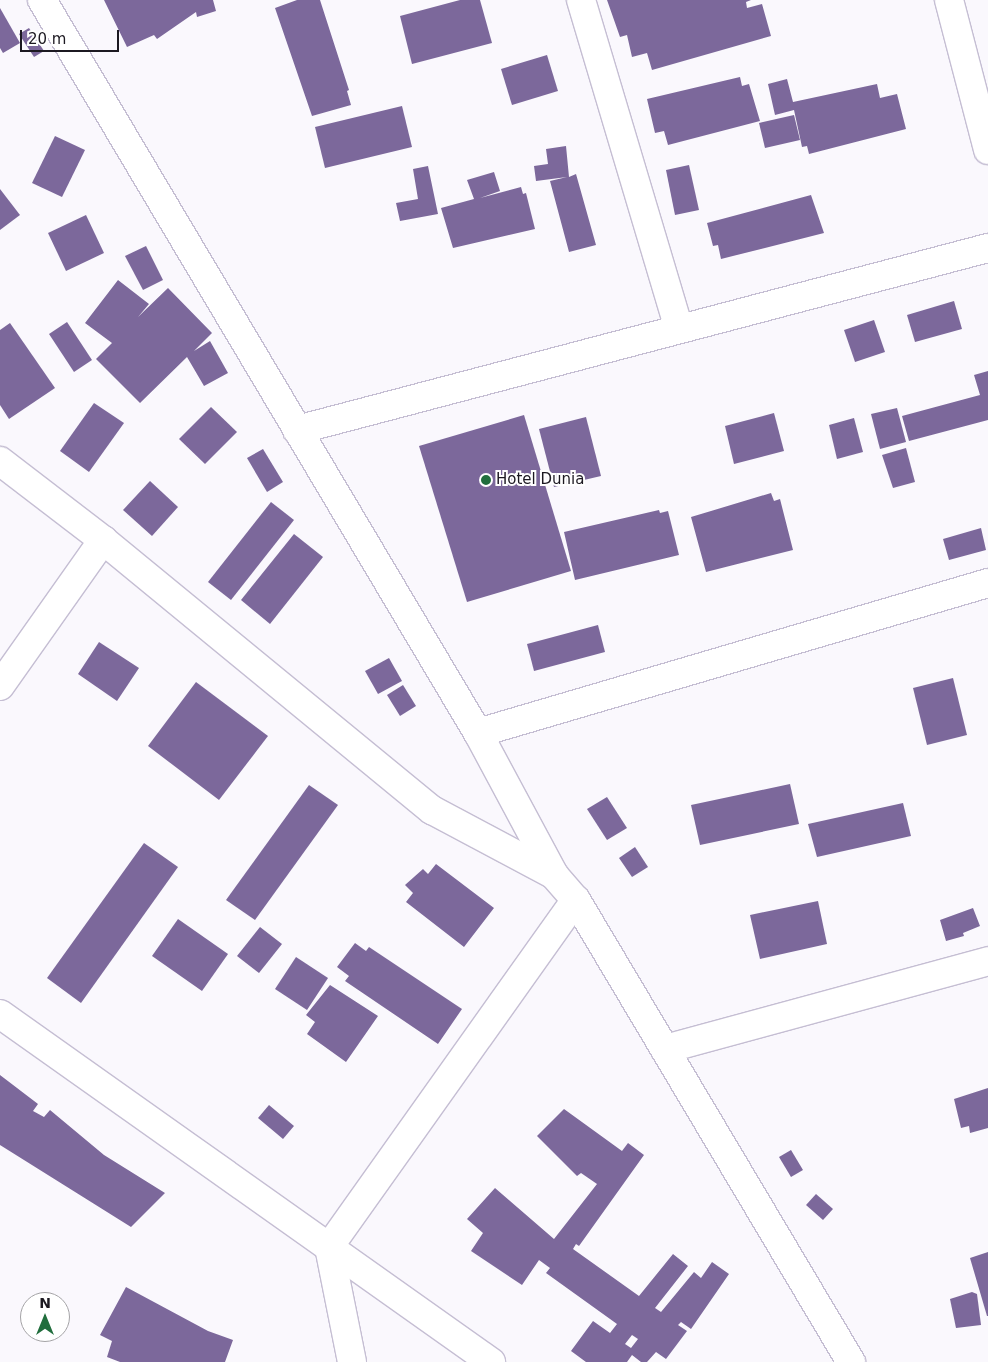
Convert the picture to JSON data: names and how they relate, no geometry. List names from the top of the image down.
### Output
{
  "places": ["Hotel Dunia"],
  "scale_bar": "20 m",
  "north": "top"
}
